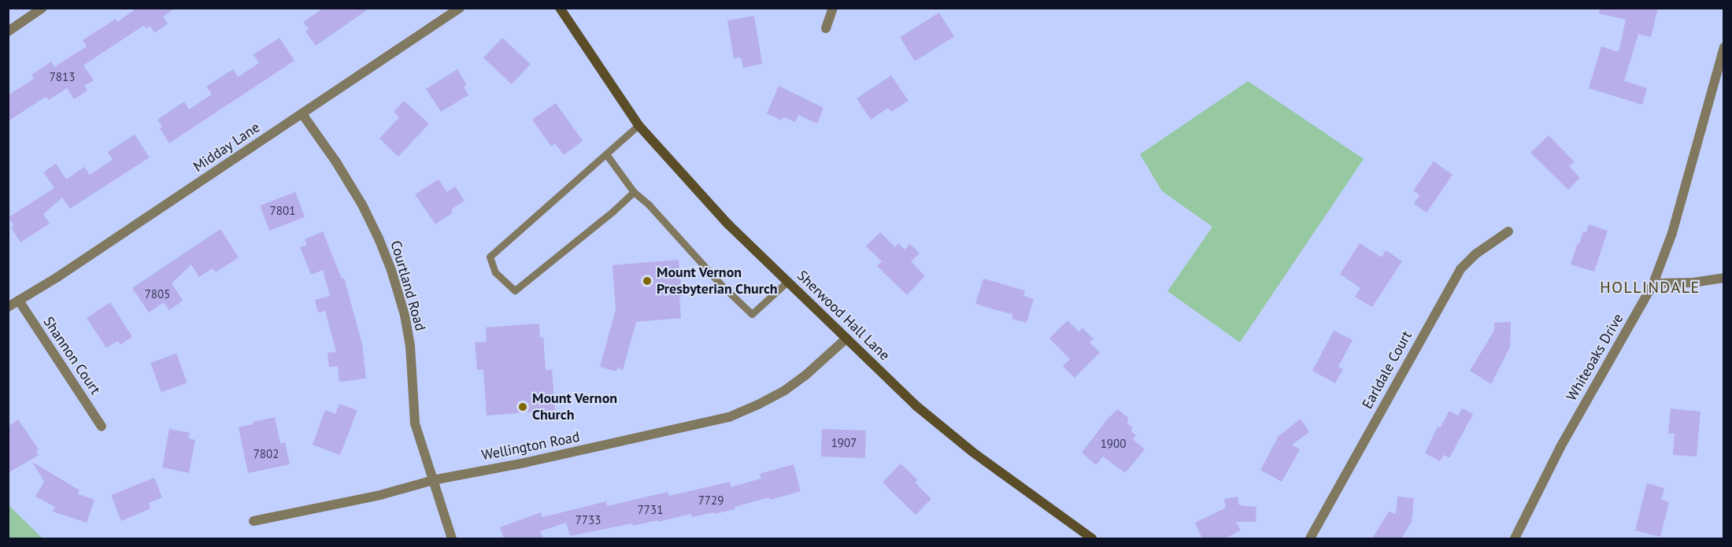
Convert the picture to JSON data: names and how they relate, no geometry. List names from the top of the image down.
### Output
{
  "streets": {
    "main road": ["Sherwood Hall Lane"],
    "street": [
      "Midday Lane",
      "Courtland Road",
      "Shannon Court",
      "Whiteoaks Drive",
      "Earldale Court",
      "Wellington Road"
    ]
  },
  "crossings": [
    ["Midday Lane", "Courtland Road"],
    ["Midday Lane", "Shannon Court"],
    ["Courtland Road", "Wellington Road"],
    ["Sherwood Hall Lane", "Wellington Road"]
  ],
  "districts": ["HOLLINDALE"],
  "places": ["Mount Vernon Presbyterian Church", "Mount Vernon Church"],
  "house_numbers": [
    "7813",
    "7801",
    "7805",
    "1907",
    "1900",
    "7802",
    "7729",
    "7731",
    "7733"
  ]
}
